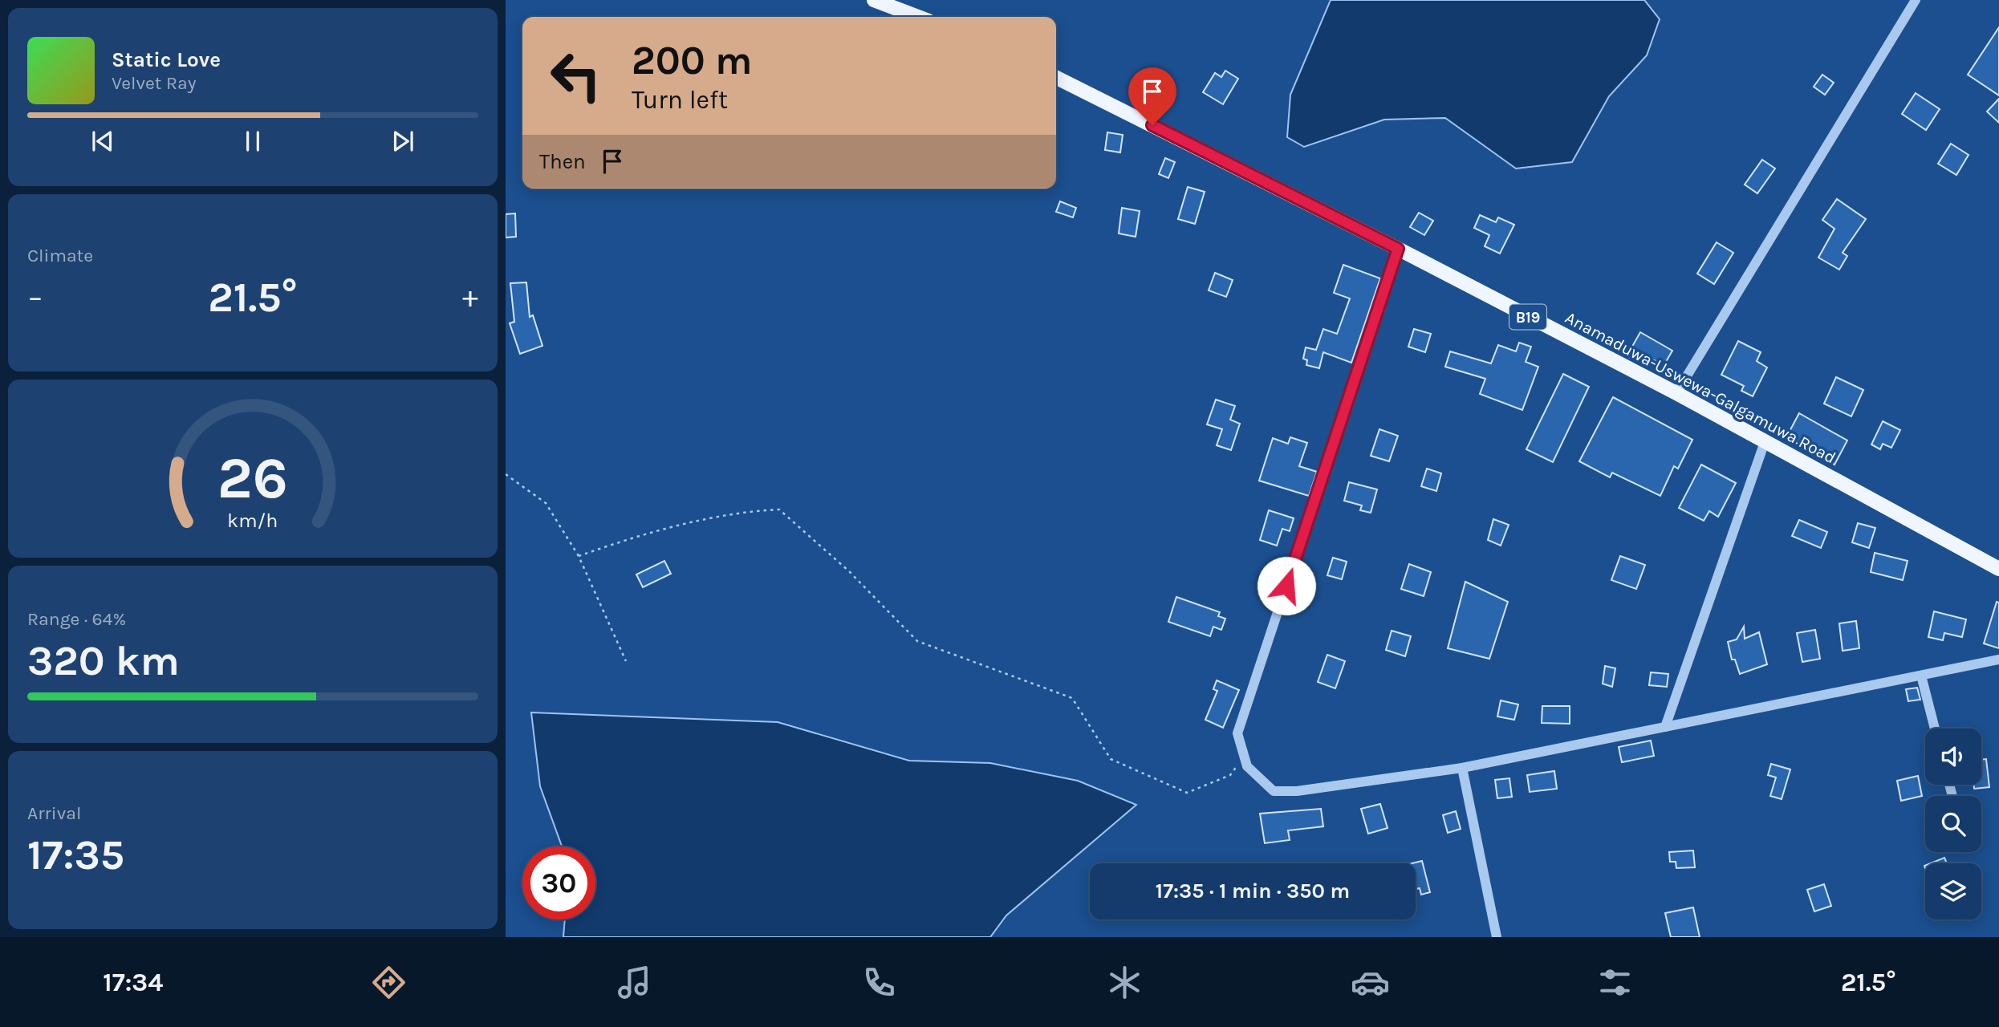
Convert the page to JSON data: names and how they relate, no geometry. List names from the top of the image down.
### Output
{
  "streets": {
    "main road": ["B19", "Anamaduwa-Uswewa-Galgamuwa Road"]
  },
  "page": {
    "turn": ["200 m", "Turn left"],
    "song": ["Static Love", "Velvet Ray"],
    "then": "Then",
    "tile": [
      "Climate",
      ["Range · 64%", "320 km"],
      ["Arrival", "17:35"]
    ],
    "heat": ["−", "21.5°", "+"],
    "limit": "30",
    "trip": "17:35 · 1 min · 350 m",
    "tabs": ["17:34", "21.5°"],
    "gauge": ["26", "km/h"]
  }
}
